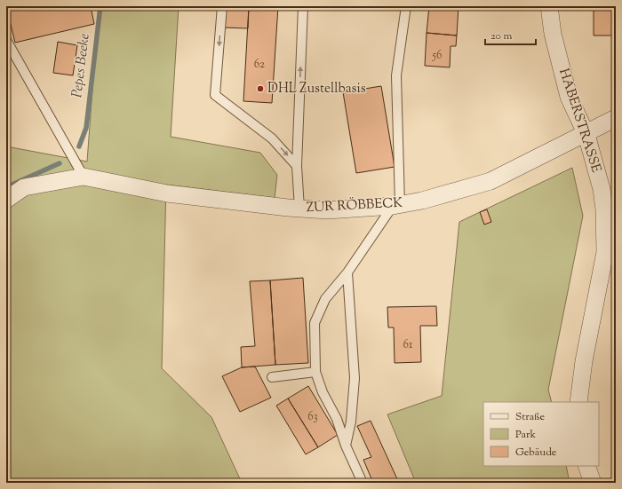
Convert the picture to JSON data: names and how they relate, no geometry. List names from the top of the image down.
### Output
{
  "streets": {
    "street": ["HABERSTRASSE", "ZUR RÖBBECK"]
  },
  "crossings": [
    ["HABERSTRASSE", "ZUR RÖBBECK"]
  ],
  "water": ["Pepes Beeke"],
  "places": ["DHL Zustellbasis"],
  "house_numbers": [
    "56",
    "62",
    "61",
    "63"
  ],
  "legend": ["Straße", "Park", "Gebäude"],
  "scale_bar": "20 m"
}
